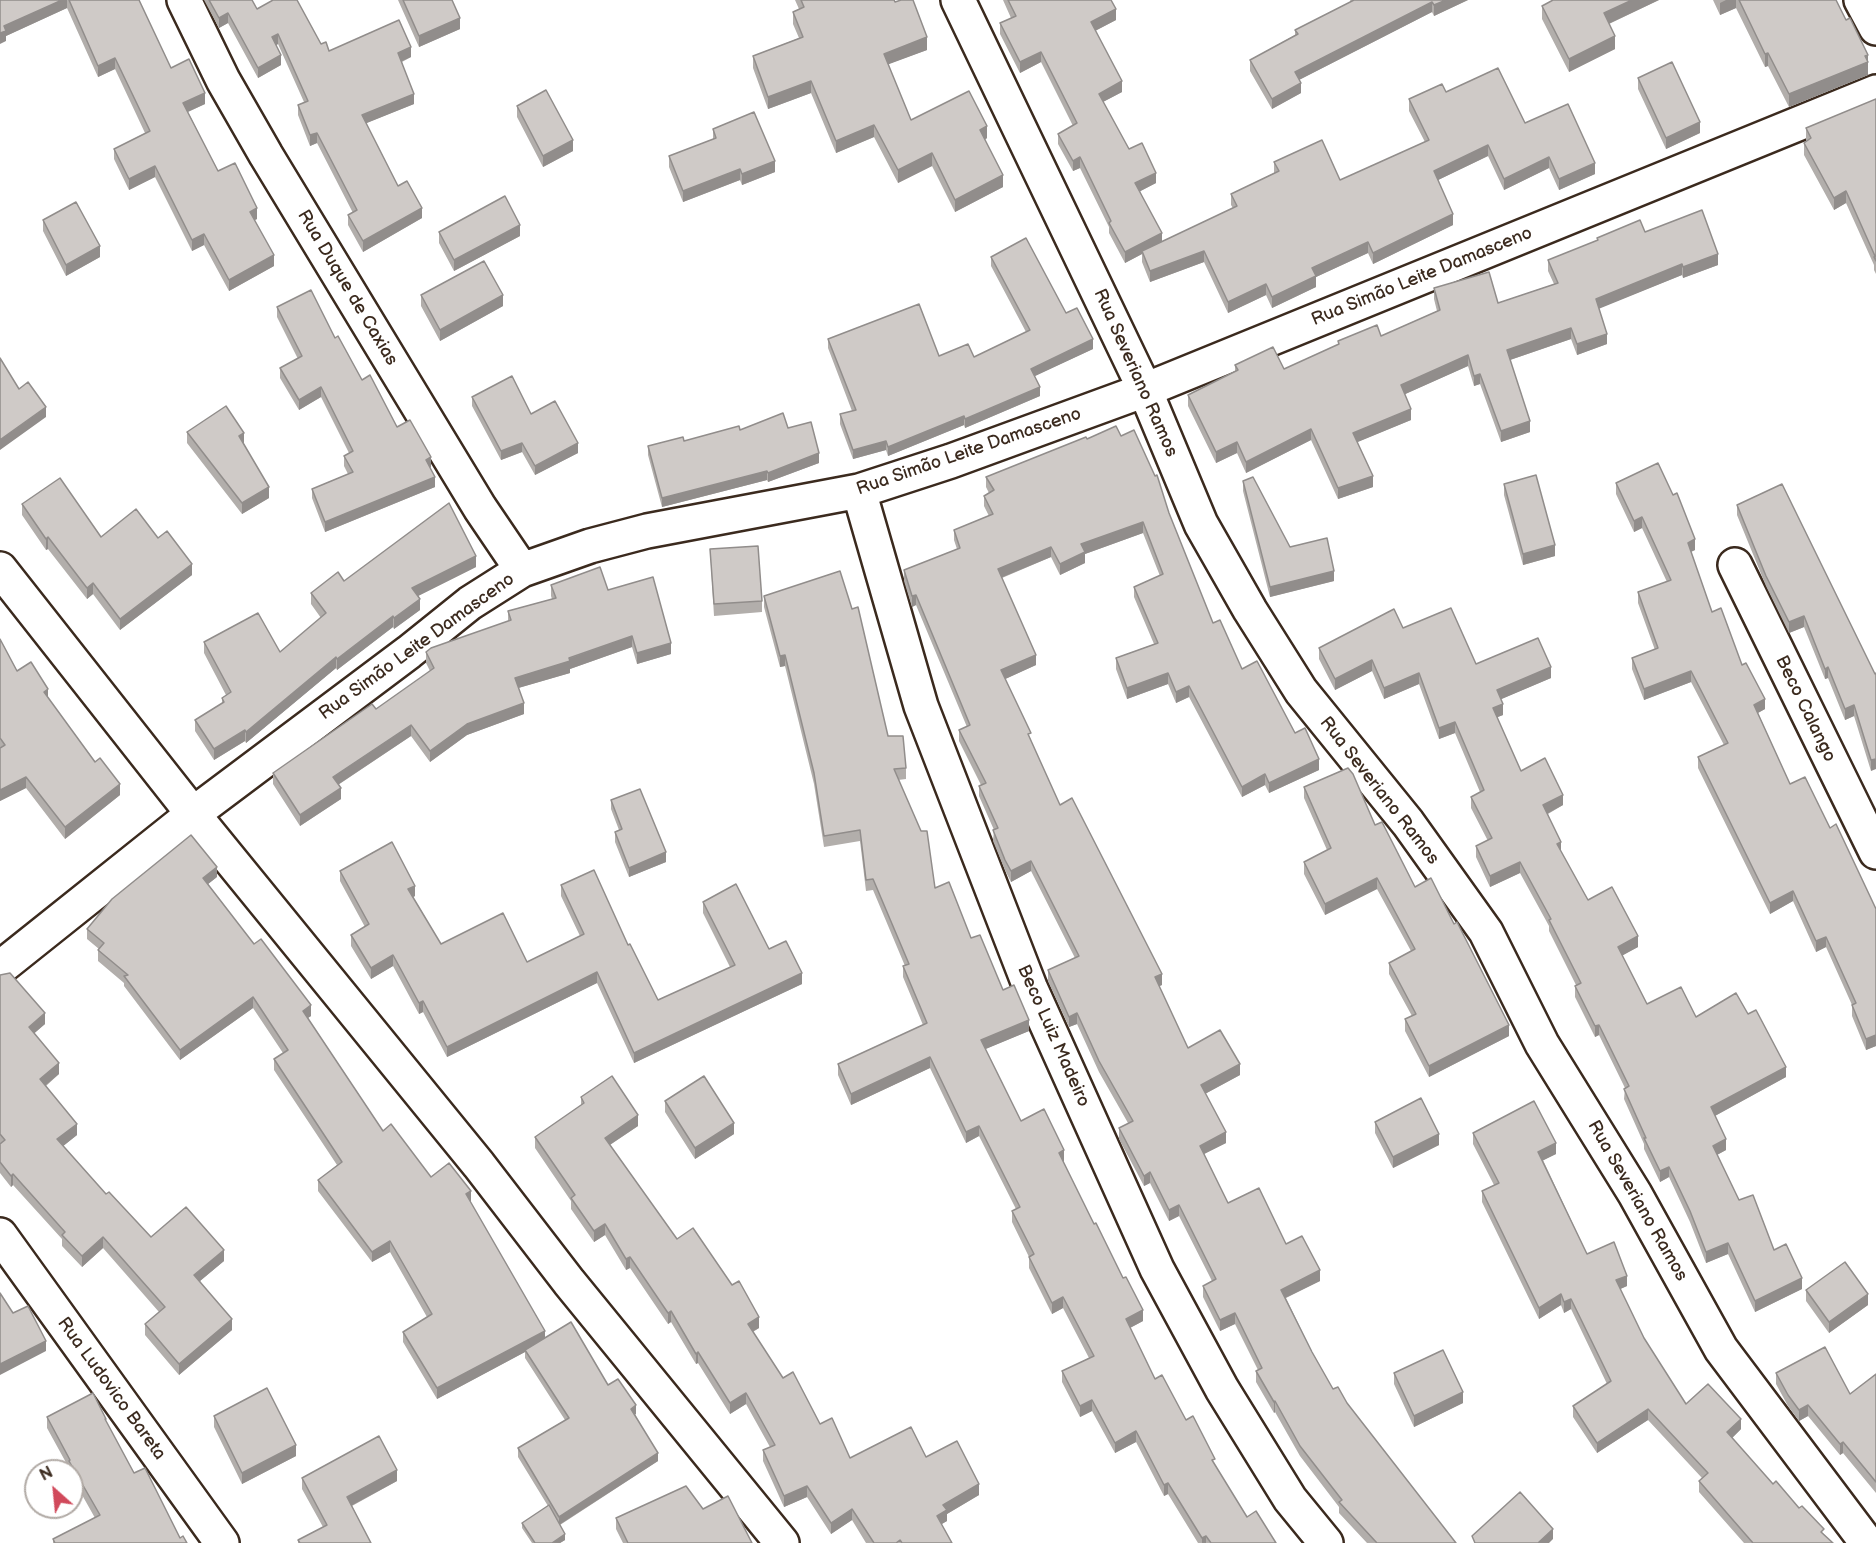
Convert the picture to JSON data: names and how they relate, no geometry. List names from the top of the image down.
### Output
{
  "streets": {
    "street": [
      "Rua Simão Leite Damasceno",
      "Rua Duque de Caxias",
      "Rua Severiano Ramos",
      "Beco Calango",
      "Beco Luiz Madeiro",
      "Rua Ludovico Bareta"
    ]
  },
  "crossings": [
    ["Rua Simão Leite Damasceno", "Rua Duque de Caxias"],
    ["Rua Simão Leite Damasceno", "Rua Severiano Ramos"],
    ["Rua Simão Leite Damasceno", "Beco Luiz Madeiro"]
  ],
  "north": "top left"
}
